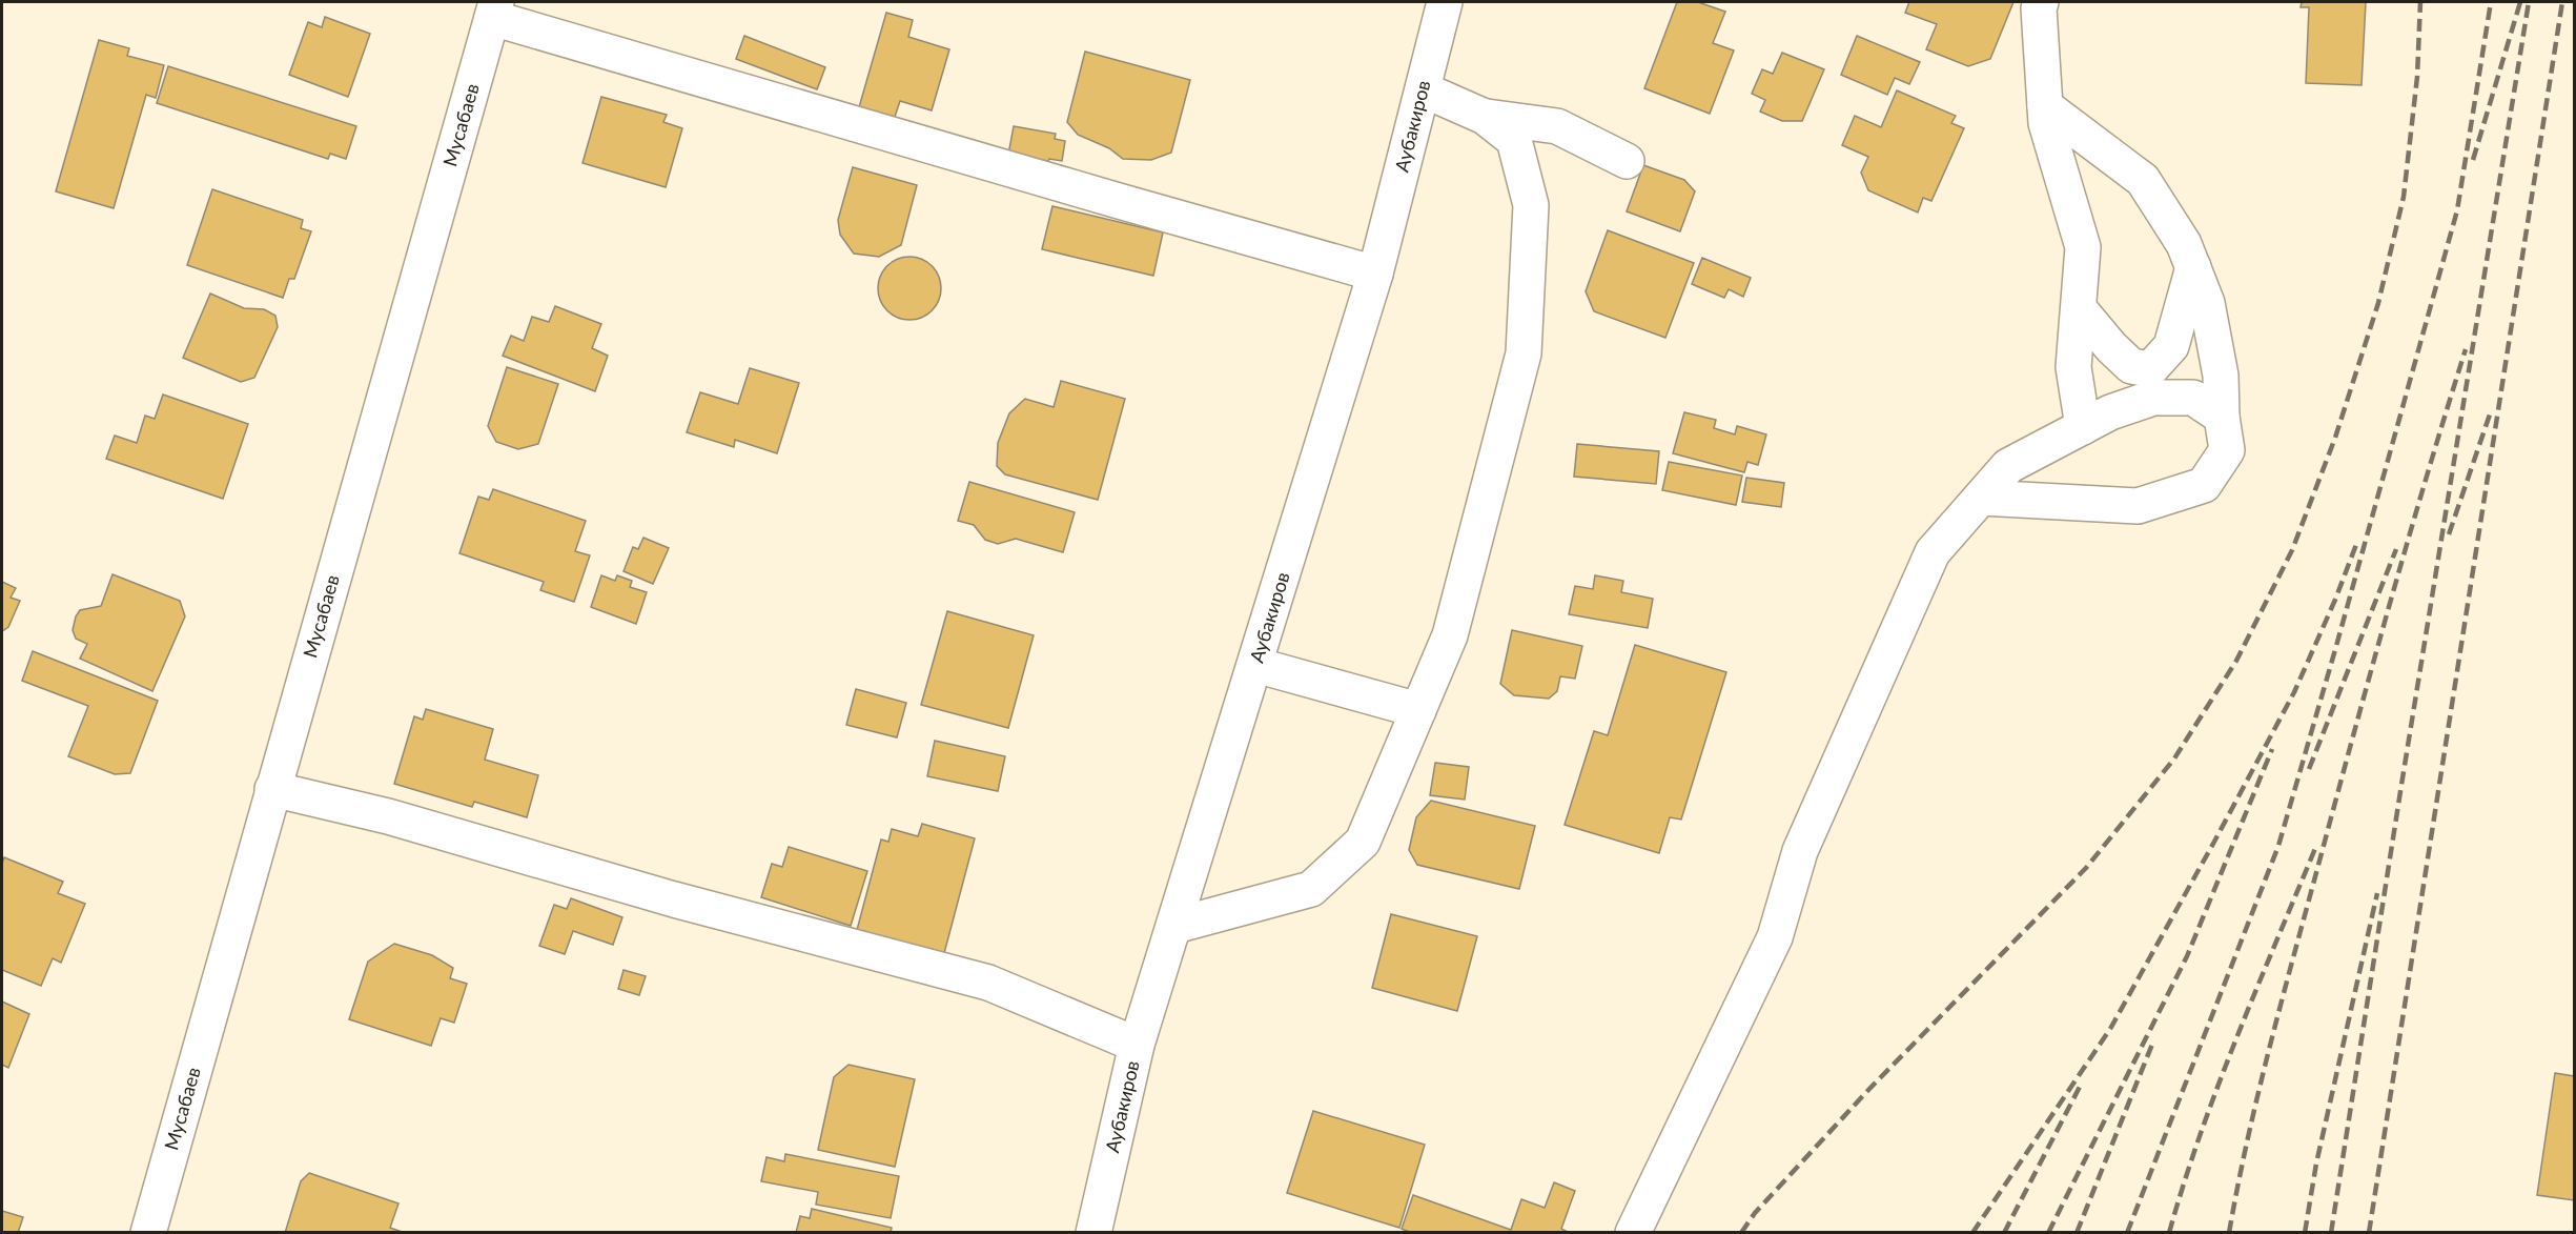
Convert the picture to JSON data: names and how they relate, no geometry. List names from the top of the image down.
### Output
{
  "streets": {
    "street": ["Мусабаев", "Аубакиров"]
  }
}
